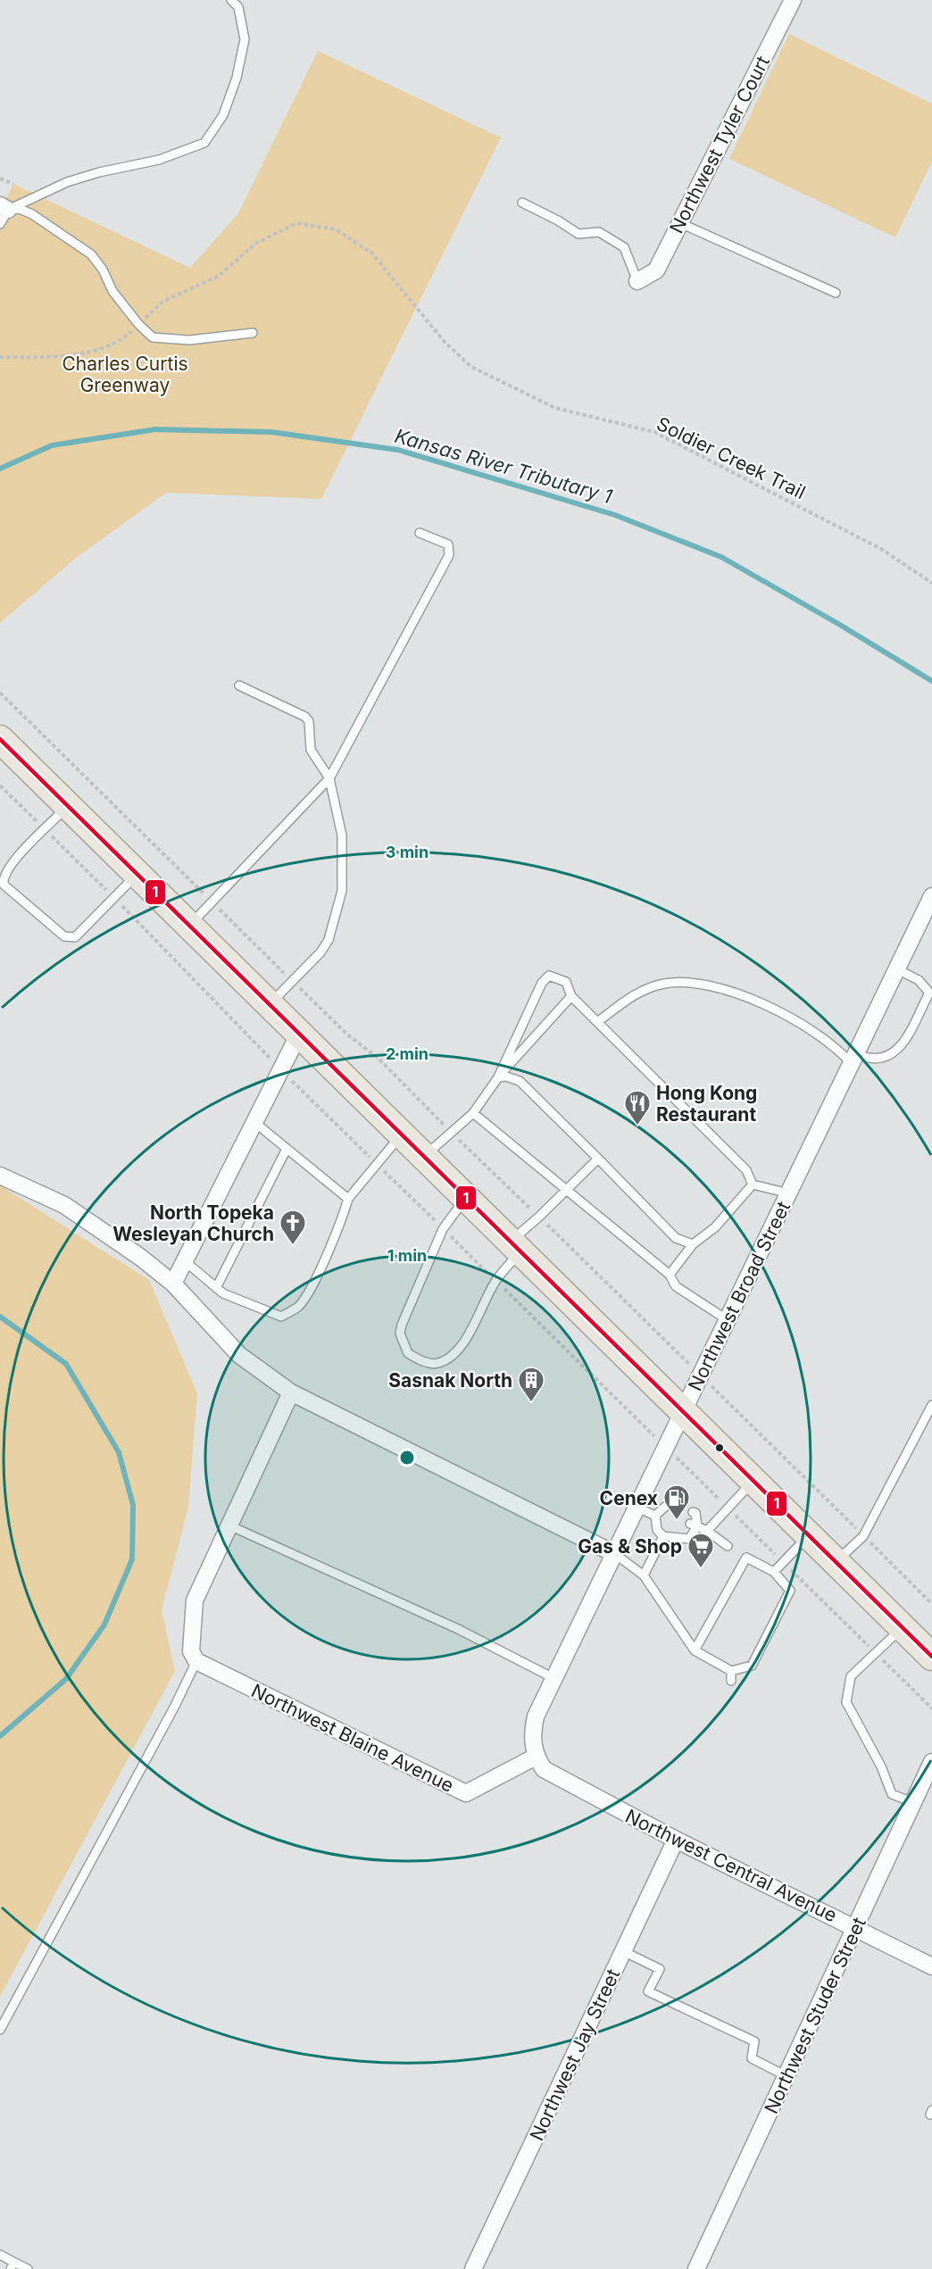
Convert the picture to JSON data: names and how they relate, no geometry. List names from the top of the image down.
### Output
{
  "streets": {
    "street": [
      "Northwest Tyler Court",
      "Northwest Broad Street",
      "Northwest Blaine Avenue",
      "Northwest Central Avenue",
      "Northwest Studer Street",
      "Northwest Jay Street"
    ],
    "path": ["Soldier Creek Trail"]
  },
  "crossings": [
    ["Northwest Broad Street", "Northwest Blaine Avenue"],
    ["Northwest Broad Street", "Northwest Central Avenue"],
    ["Northwest Blaine Avenue", "Northwest Central Avenue"],
    ["Northwest Central Avenue", "Northwest Studer Street"],
    ["Northwest Central Avenue", "Northwest Jay Street"]
  ],
  "water": ["Kansas River Tributary 1"],
  "parks": ["Charles Curtis Greenway"],
  "places": {
    "restaurant": ["Hong Kong Restaurant"],
    "church": ["North Topeka Wesleyan Church"],
    "building": ["Sasnak North"],
    "fuel station": ["Cenex"],
    "supermarket": ["Gas & Shop"]
  },
  "lines": ["transit line 1"],
  "rings": ["3 min", "2 min", "1 min"]
}
